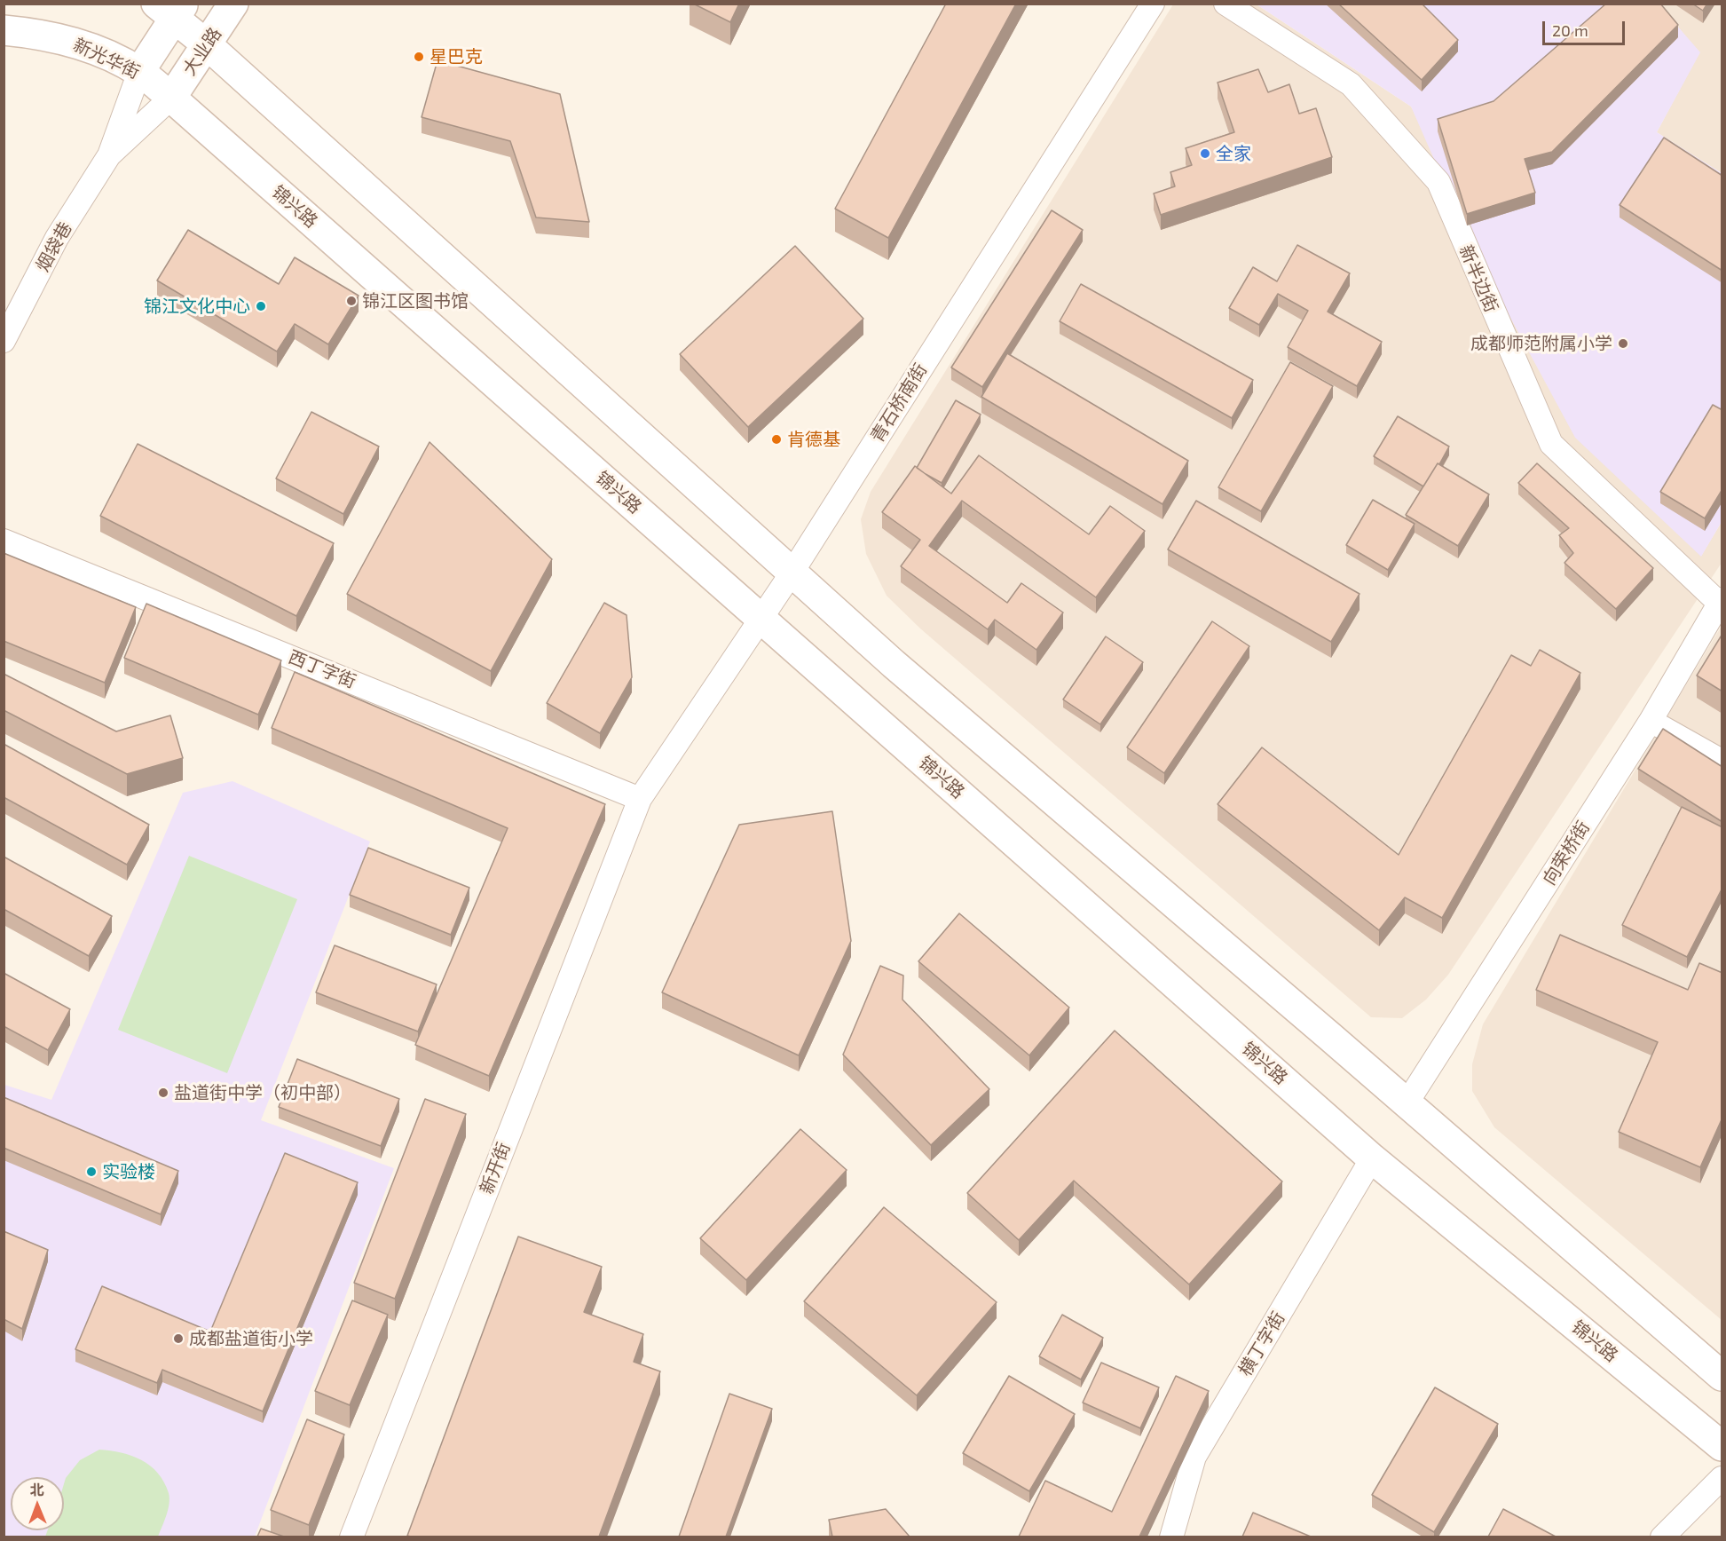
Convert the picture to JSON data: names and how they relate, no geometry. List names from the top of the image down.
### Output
{
  "streets": {
    "main road": ["大业路", "新光华街", "锦兴路"],
    "street": [
      "烟袋巷",
      "新半边街",
      "青石桥南街",
      "西丁字街",
      "向荣桥街",
      "新开街",
      "横丁字街"
    ]
  },
  "crossings": [
    ["大业路", "新光华街"],
    ["大业路", "锦兴路"],
    ["新光华街", "锦兴路"],
    ["锦兴路", "青石桥南街"],
    ["锦兴路", "横丁字街"],
    ["新半边街", "向荣桥街"],
    ["青石桥南街", "西丁字街"],
    ["青石桥南街", "新开街"],
    ["西丁字街", "新开街"]
  ],
  "places": [
    "星巴克",
    "全家",
    "锦江区图书馆",
    "锦江文化中心",
    "成都师范附属小学",
    "肯德基",
    "盐道街中学（初中部）",
    "实验楼",
    "成都盐道街小学"
  ],
  "scale_bar": "20 m",
  "north": "top"
}
